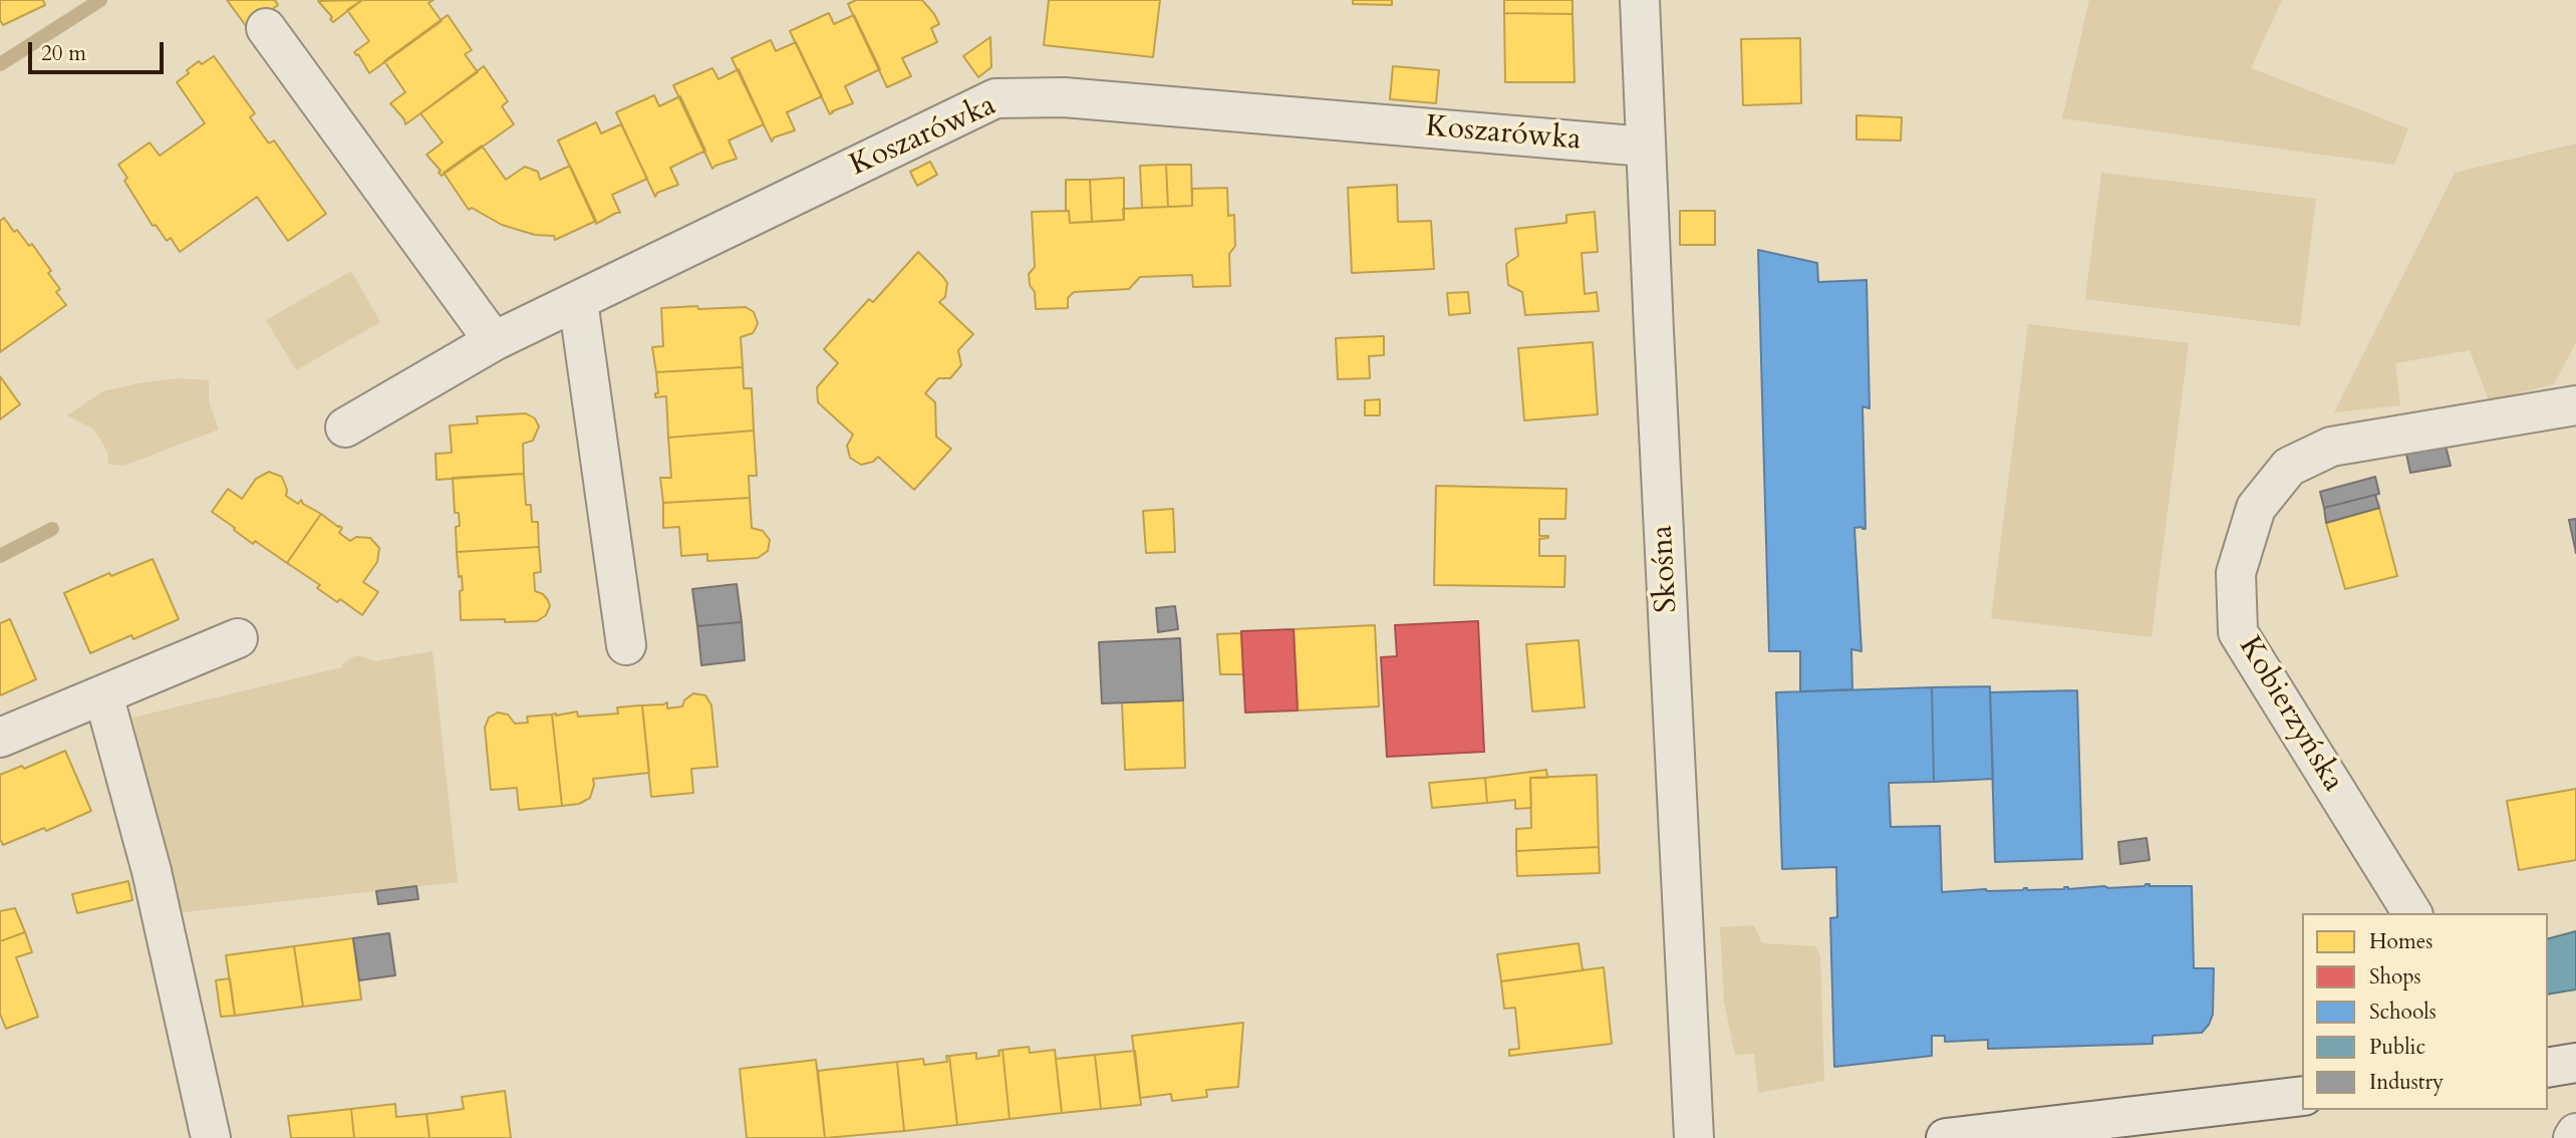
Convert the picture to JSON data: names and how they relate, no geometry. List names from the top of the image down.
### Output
{
  "streets": {
    "street": ["Koszarówka", "Skośna", "Kobierzyńska"]
  },
  "crossings": [
    ["Koszarówka", "Skośna"]
  ],
  "legend": [
    "Homes",
    "Shops",
    "Schools",
    "Public",
    "Industry"
  ],
  "scale_bar": "20 m"
}
